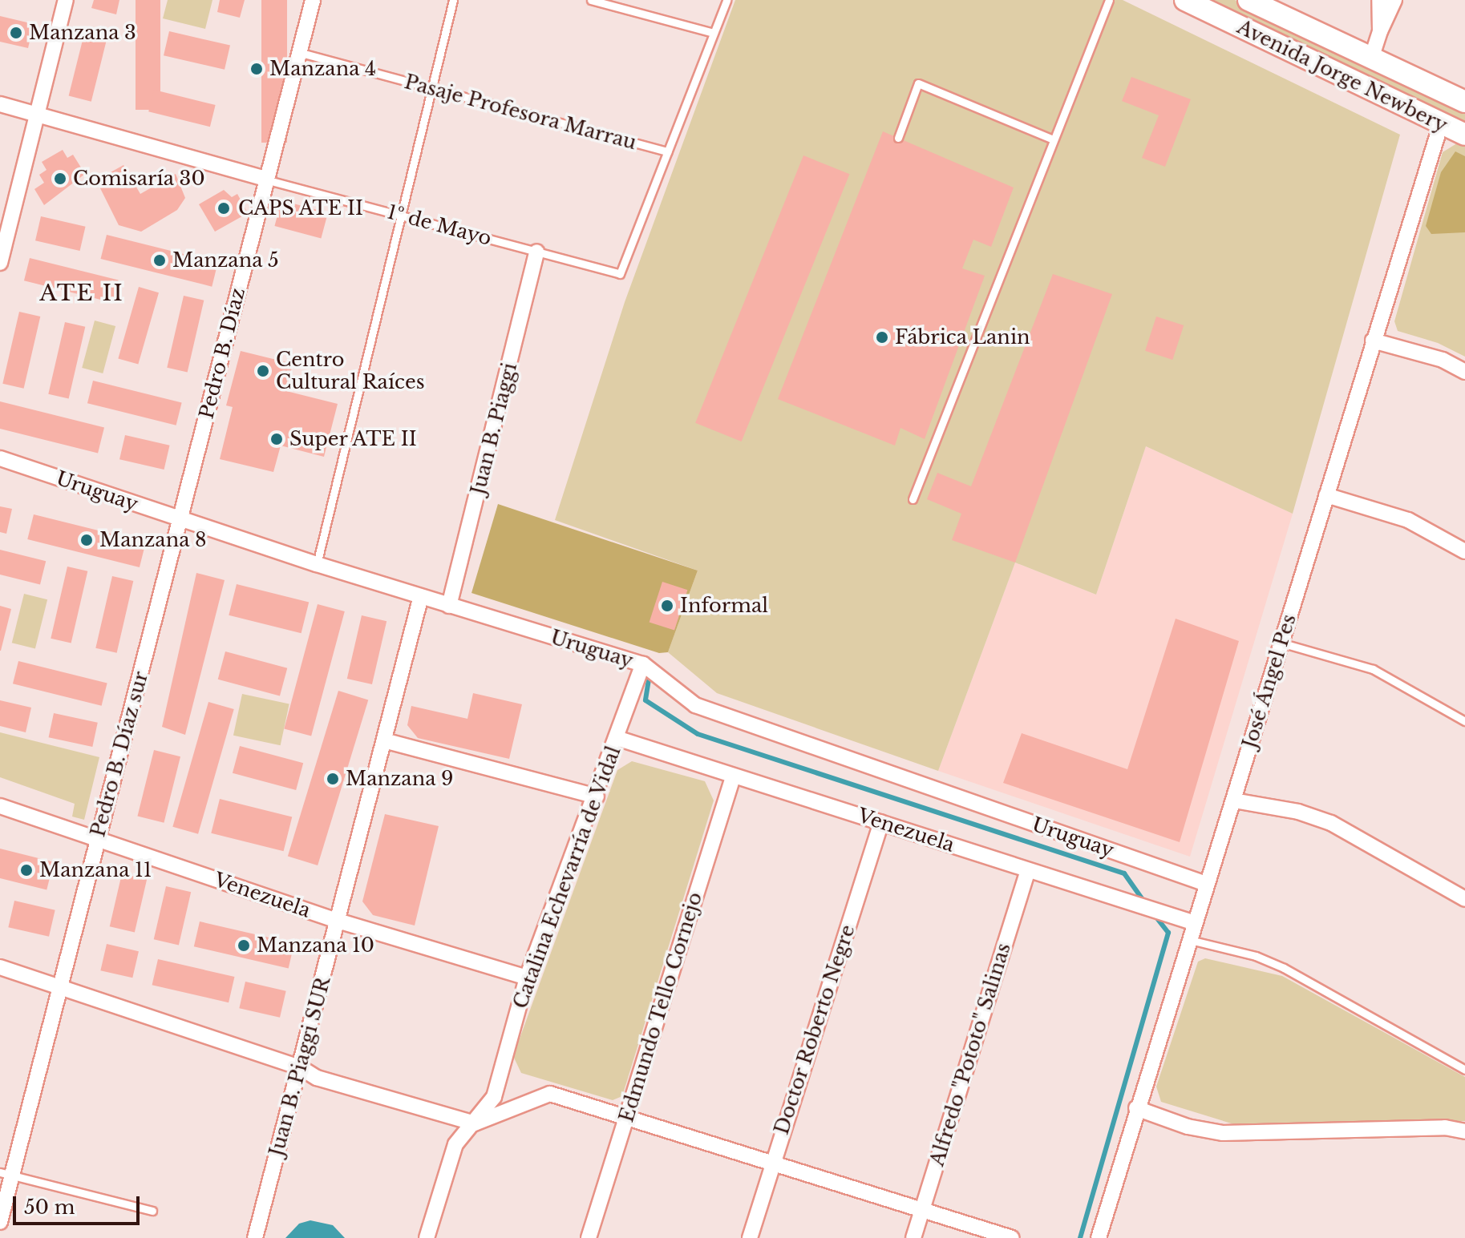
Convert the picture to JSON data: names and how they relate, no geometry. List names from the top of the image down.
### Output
{
  "streets": {
    "main road": ["Avenida Jorge Newbery"],
    "street": [
      "1º de Mayo",
      "Pedro B. Díaz",
      "Juan B. Piaggi",
      "Uruguay",
      "José Ángel Pes",
      "Pedro B. Díaz sur",
      "Venezuela",
      "Catalina Echevarría de Vidal",
      "Edmundo Tello Cornejo",
      "Doctor Roberto Negre",
      "Alfredo \"Pototo\" Salinas",
      "Juan B. Piaggi SUR"
    ],
    "lane": ["Pasaje Profesora Marrau"]
  },
  "crossings": [
    ["Avenida Jorge Newbery", "José Ángel Pes"],
    ["Pasaje Profesora Marrau", "1º de Mayo"],
    ["Pasaje Profesora Marrau", "Pedro B. Díaz"],
    ["1º de Mayo", "Pedro B. Díaz"],
    ["1º de Mayo", "Juan B. Piaggi"],
    ["Pedro B. Díaz", "Uruguay"],
    ["Pedro B. Díaz", "Pedro B. Díaz sur"],
    ["Juan B. Piaggi", "Uruguay"],
    ["Uruguay", "José Ángel Pes"],
    ["Uruguay", "Pedro B. Díaz sur"],
    ["Uruguay", "Catalina Echevarría de Vidal"],
    ["Uruguay", "Juan B. Piaggi SUR"],
    ["José Ángel Pes", "Venezuela"],
    ["Pedro B. Díaz sur", "Venezuela"],
    ["Venezuela", "Catalina Echevarría de Vidal"],
    ["Venezuela", "Edmundo Tello Cornejo"],
    ["Venezuela", "Doctor Roberto Negre"],
    ["Venezuela", "Alfredo \"Pototo\" Salinas"],
    ["Venezuela", "Juan B. Piaggi SUR"]
  ],
  "districts": ["ATE II"],
  "places": [
    "Manzana 3",
    "Manzana 4",
    "Comisaría 30",
    "CAPS ATE II",
    "Manzana 5",
    "Fábrica Lanin",
    "Centro Cultural Raíces",
    "Super ATE II",
    "Manzana 8",
    "Informal",
    "Manzana 9",
    "Manzana 11",
    "Manzana 10"
  ],
  "scale_bar": "50 m"
}
